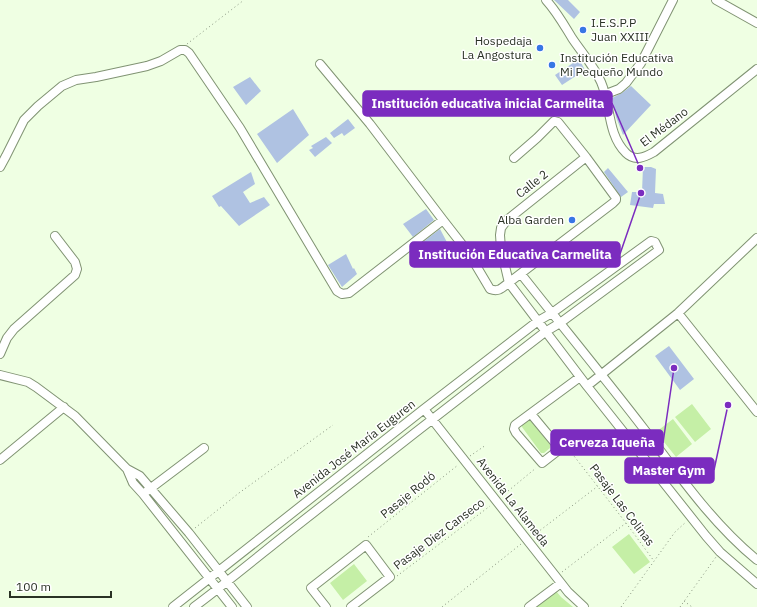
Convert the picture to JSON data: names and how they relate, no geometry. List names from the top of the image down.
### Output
{
  "streets": {
    "street": [
      "El Médano",
      "Calle 2",
      "Avenida José María Euguren",
      "Avenida La Alameda"
    ],
    "path": ["Pasaje Rodó", "Pasaje Las Colinas", "Pasaje Diez Canseco"]
  },
  "crossings": [
    ["Avenida José María Euguren", "Avenida La Alameda"],
    ["Pasaje Rodó", "Avenida La Alameda"],
    ["Avenida La Alameda", "Pasaje Diez Canseco"]
  ],
  "places": [
    "I.E.S.P.P Juan XXIII",
    "Hospedaja La Angostura",
    "Institución Educativa Mi Pequeño Mundo",
    "Institución educativa inicial Carmelita",
    "Institución Educativa Carmelita",
    "Alba Garden",
    "Cerveza Iqueña",
    "Master Gym"
  ],
  "scale_bar": "100 m"
}
